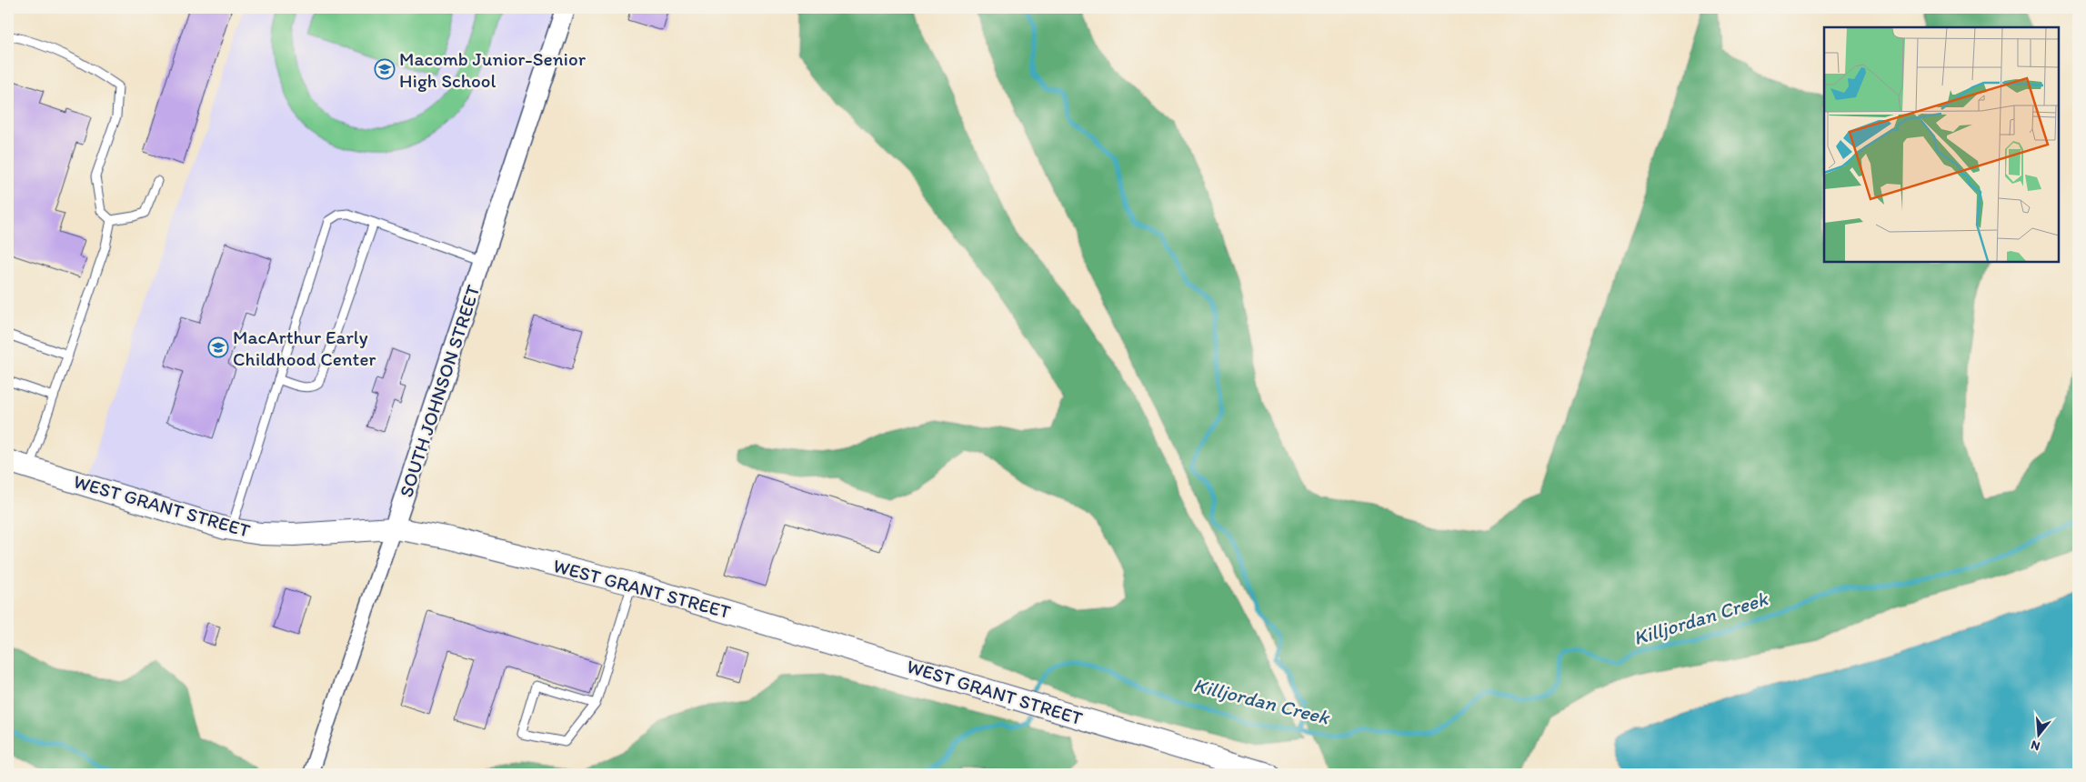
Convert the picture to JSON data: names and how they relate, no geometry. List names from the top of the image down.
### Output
{
  "streets": {
    "main road": ["WEST GRANT STREET"],
    "street": ["SOUTH JOHNSON STREET"]
  },
  "crossings": [
    ["SOUTH JOHNSON STREET", "WEST GRANT STREET"]
  ],
  "water": ["Killjordan Creek"],
  "places": {
    "school or university": ["Macomb Junior-Senior High School", "MacArthur Early Childhood Center"]
  },
  "north": "bottom"
}
